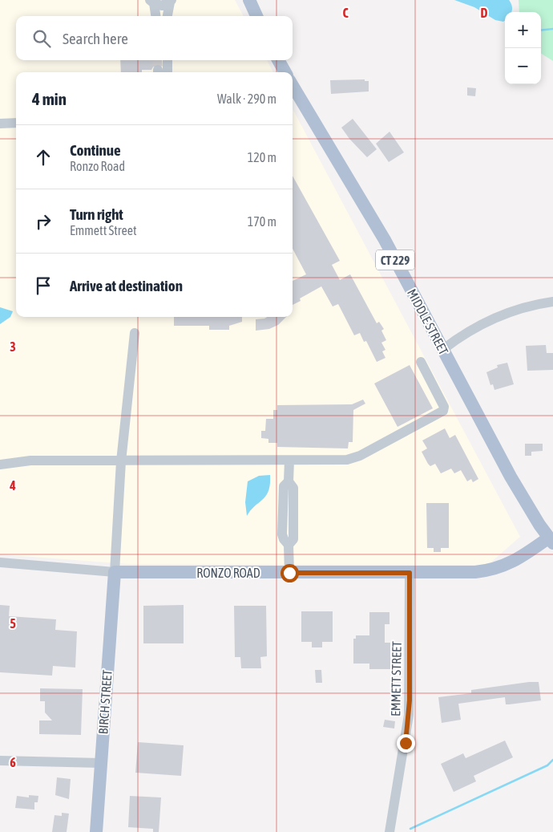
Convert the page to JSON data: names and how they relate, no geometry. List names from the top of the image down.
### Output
{
  "streets": {
    "main road": [
      "CT 229",
      "MIDDLE STREET",
      "RONZO ROAD",
      "BIRCH STREET"
    ],
    "street": ["EMMETT STREET"]
  },
  "crossings": [
    ["MIDDLE STREET", "RONZO ROAD"],
    ["RONZO ROAD", "EMMETT STREET"],
    ["RONZO ROAD", "BIRCH STREET"]
  ],
  "page": {
    "map_buttons": ["+", "−"],
    "search": "Search here",
    "heading": ["4 min", "Walk · 290 m"],
    "list": [
      ["Continue", "Ronzo Road", "120 m"],
      ["Turn right", "Emmett Street", "170 m"],
      "Arrive at destination"
    ]
  },
  "grid": {
    "columns": ["C", "D"],
    "rows": [
      "3",
      "4",
      "5",
      "6"
    ]
  }
}
